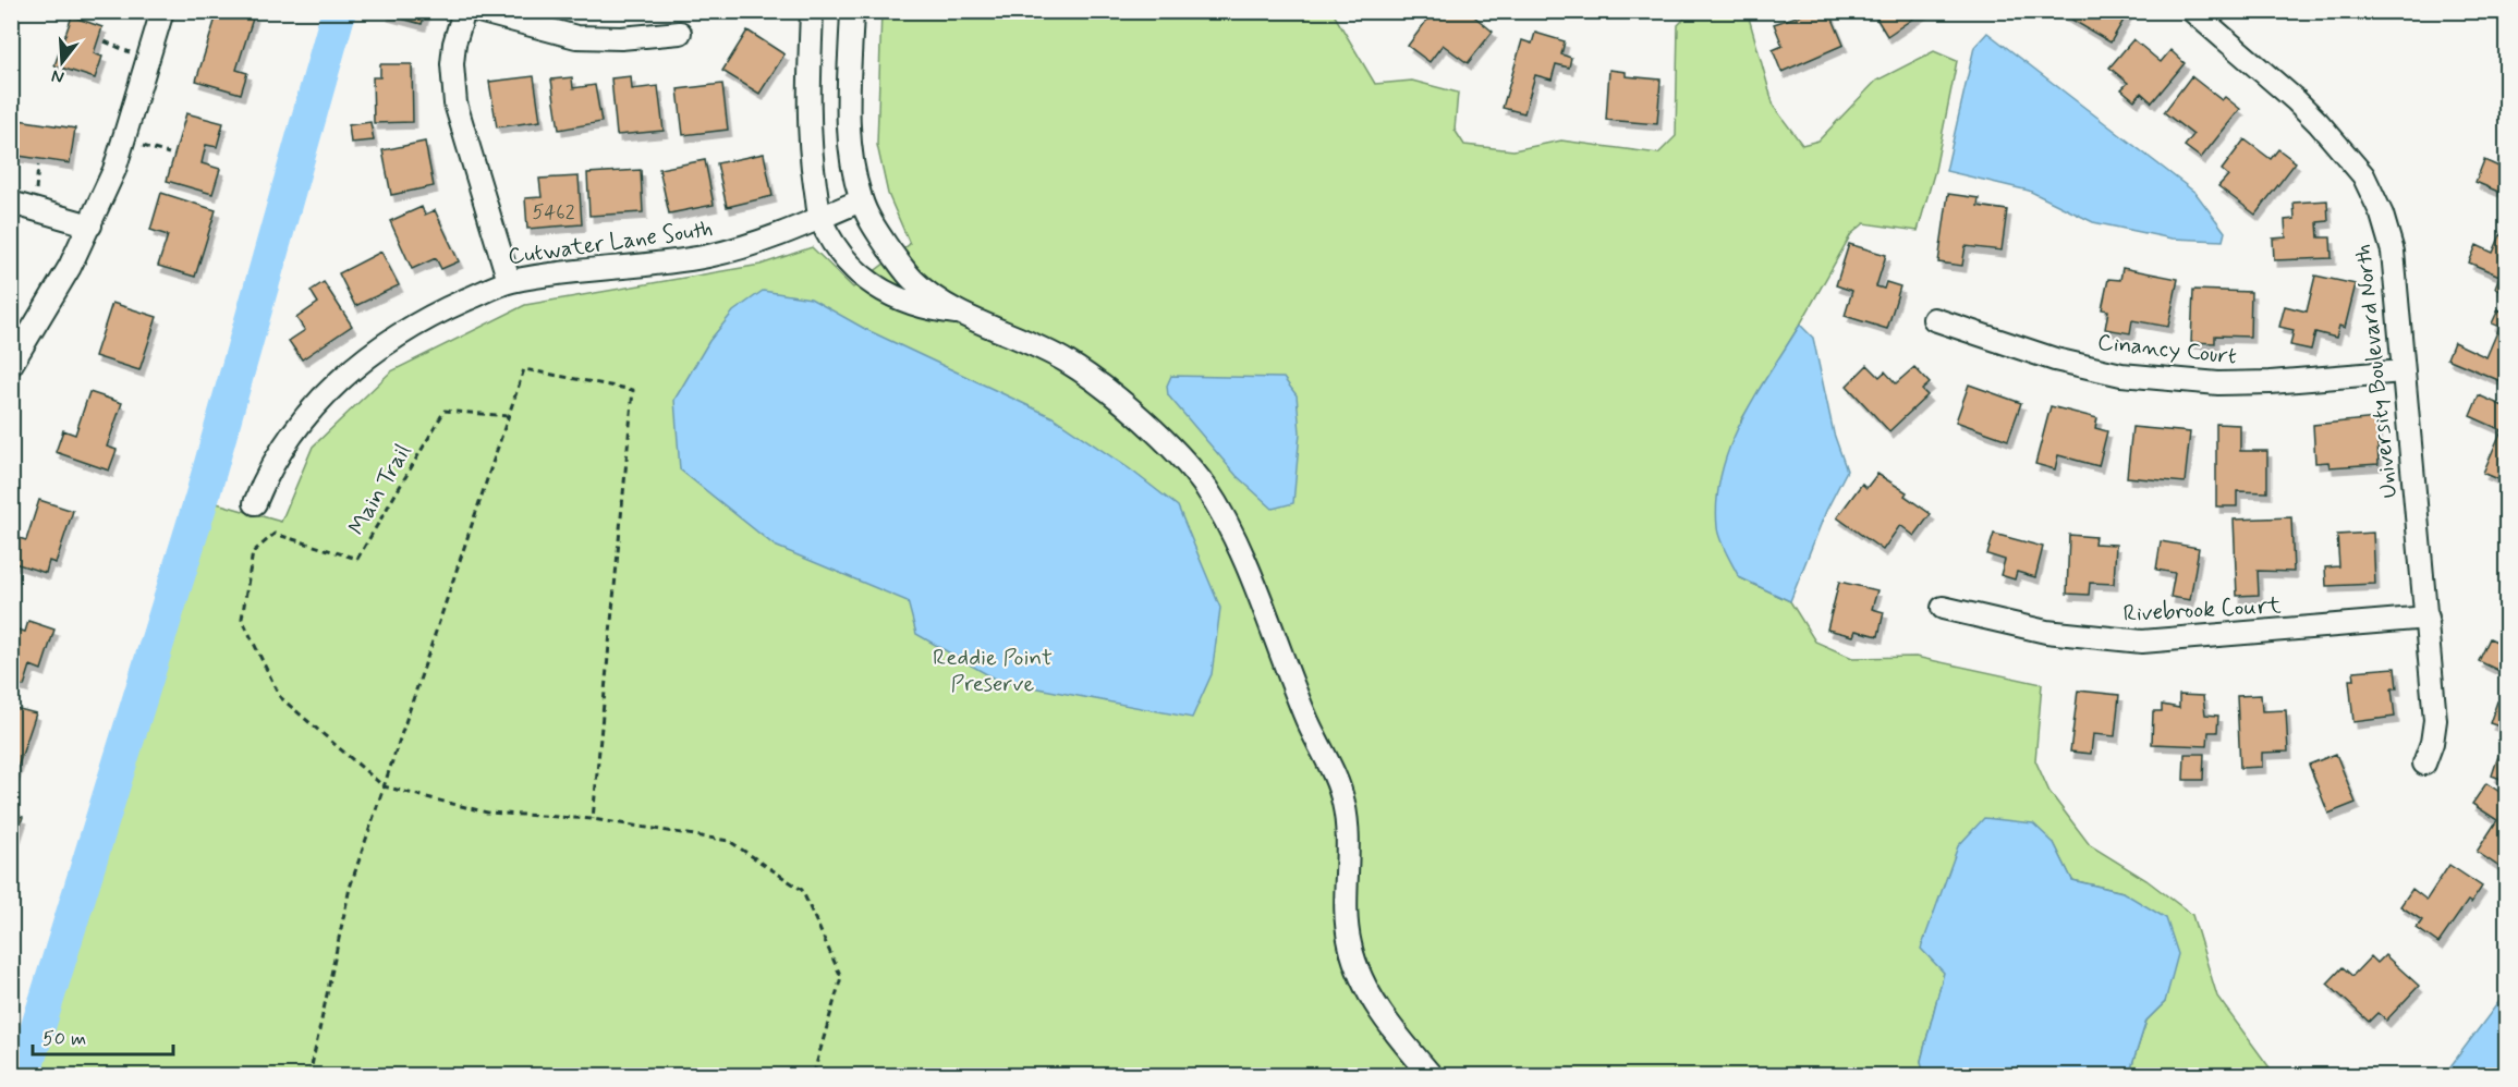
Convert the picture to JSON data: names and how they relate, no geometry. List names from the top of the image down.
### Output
{
  "streets": {
    "street": [
      "Cutwater Lane South",
      "Cinancy Court",
      "University Boulevard North",
      "Rivebrook Court"
    ],
    "path": ["Main Trail"]
  },
  "crossings": [
    ["Cinancy Court", "University Boulevard North"],
    ["University Boulevard North", "Rivebrook Court"]
  ],
  "parks": ["Reddie Point Preserve"],
  "house_numbers": ["5462"],
  "scale_bar": "50 m",
  "north": "bottom"
}
